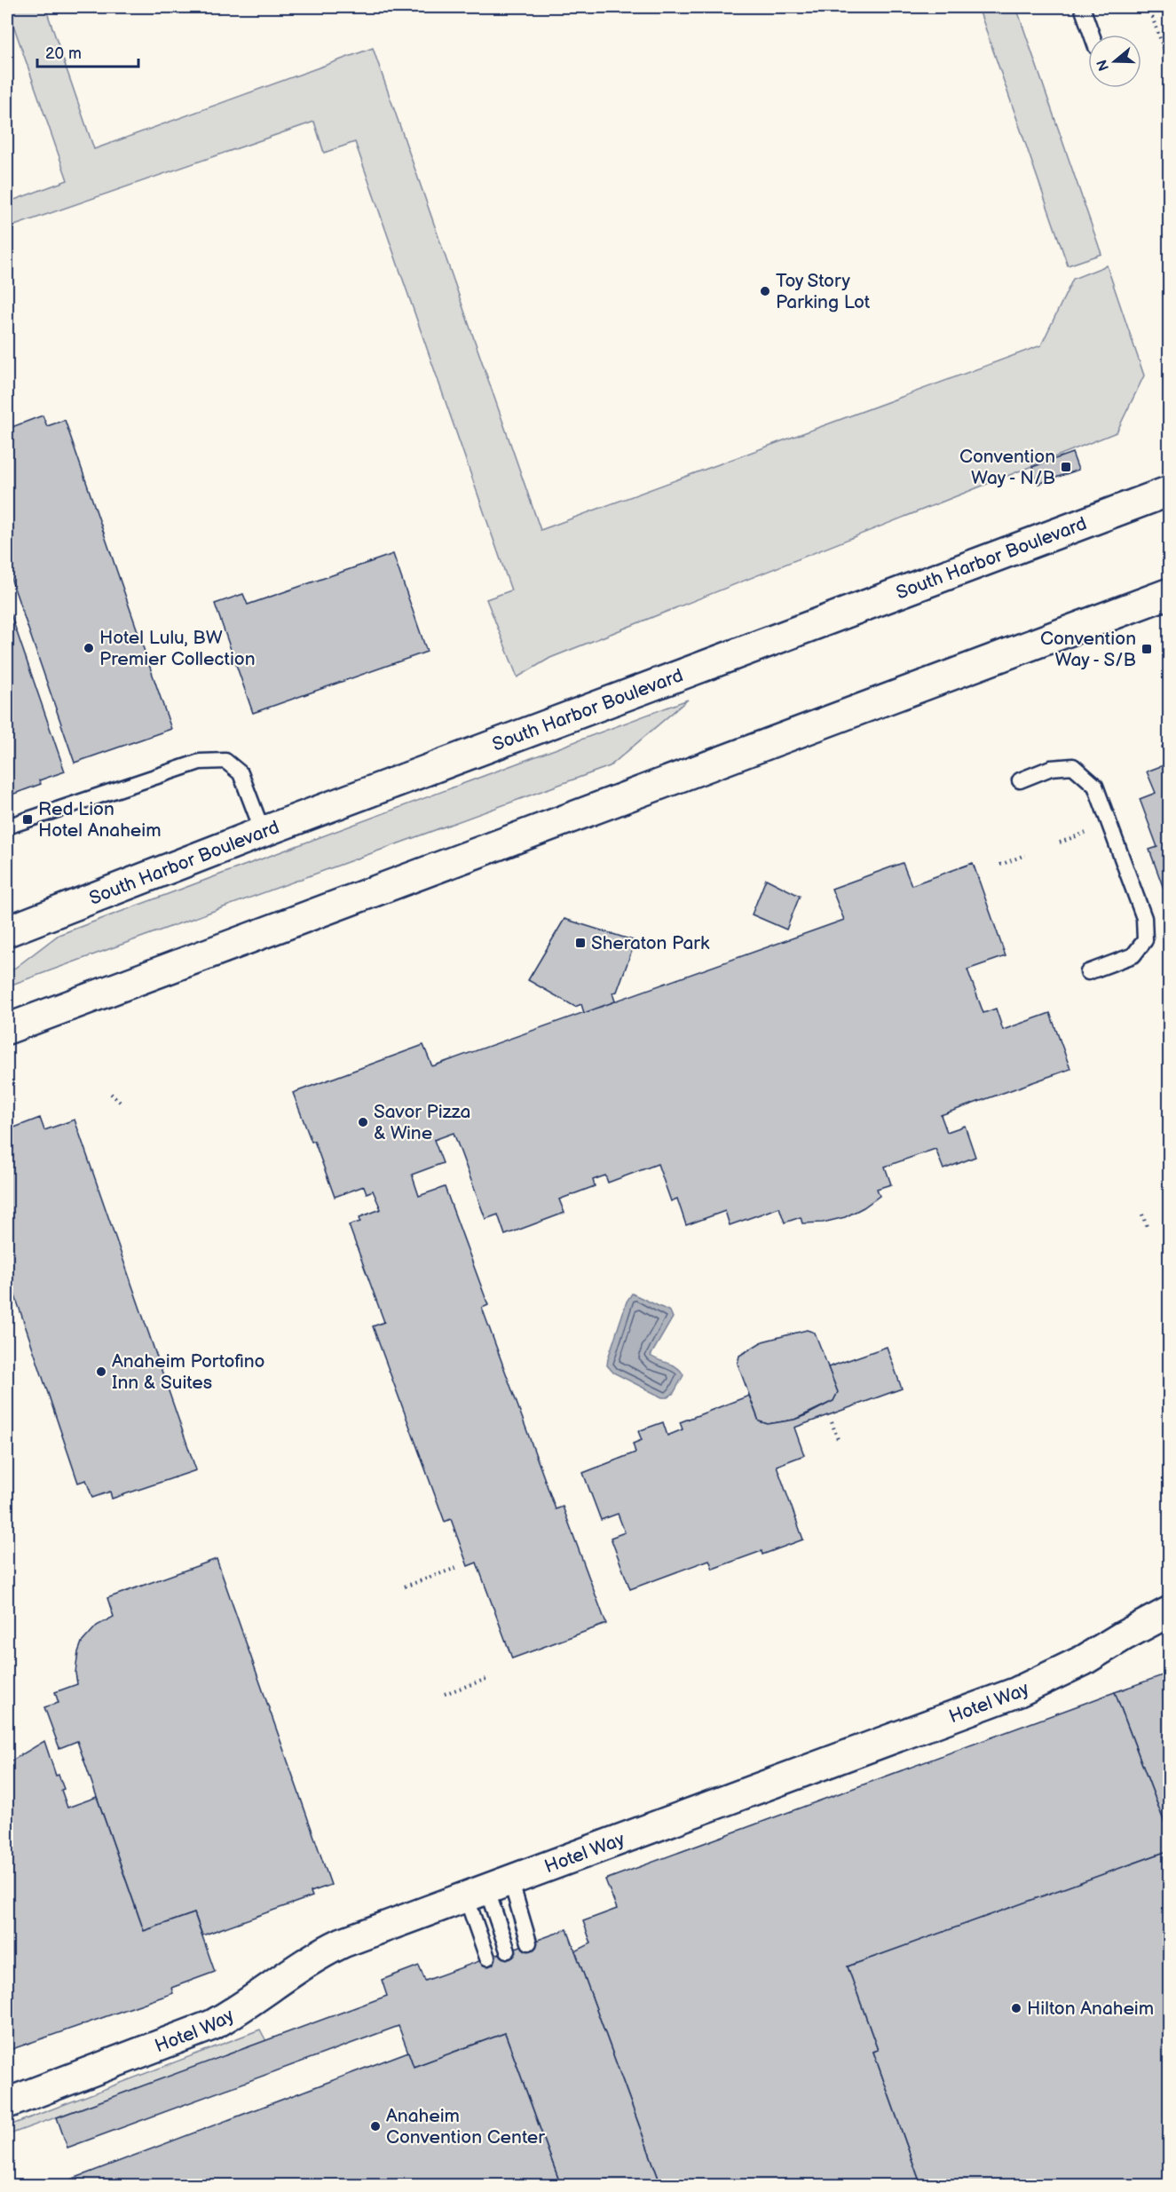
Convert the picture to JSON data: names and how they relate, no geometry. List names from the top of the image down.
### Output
{
  "streets": {
    "main road": ["South Harbor Boulevard", "Hotel Way"]
  },
  "places": {
    "other": [
      "Toy Story Parking Lot",
      "Hotel Lulu, BW Premier Collection",
      "Savor Pizza & Wine",
      "Anaheim Portofino Inn & Suites",
      "Hilton Anaheim",
      "Anaheim Convention Center"
    ],
    "transit": [
      "Convention Way - N/B",
      "Convention Way - S/B",
      "Red Lion Hotel Anaheim",
      "Sheraton Park"
    ]
  },
  "scale_bar": "20 m",
  "north": "left"
}
